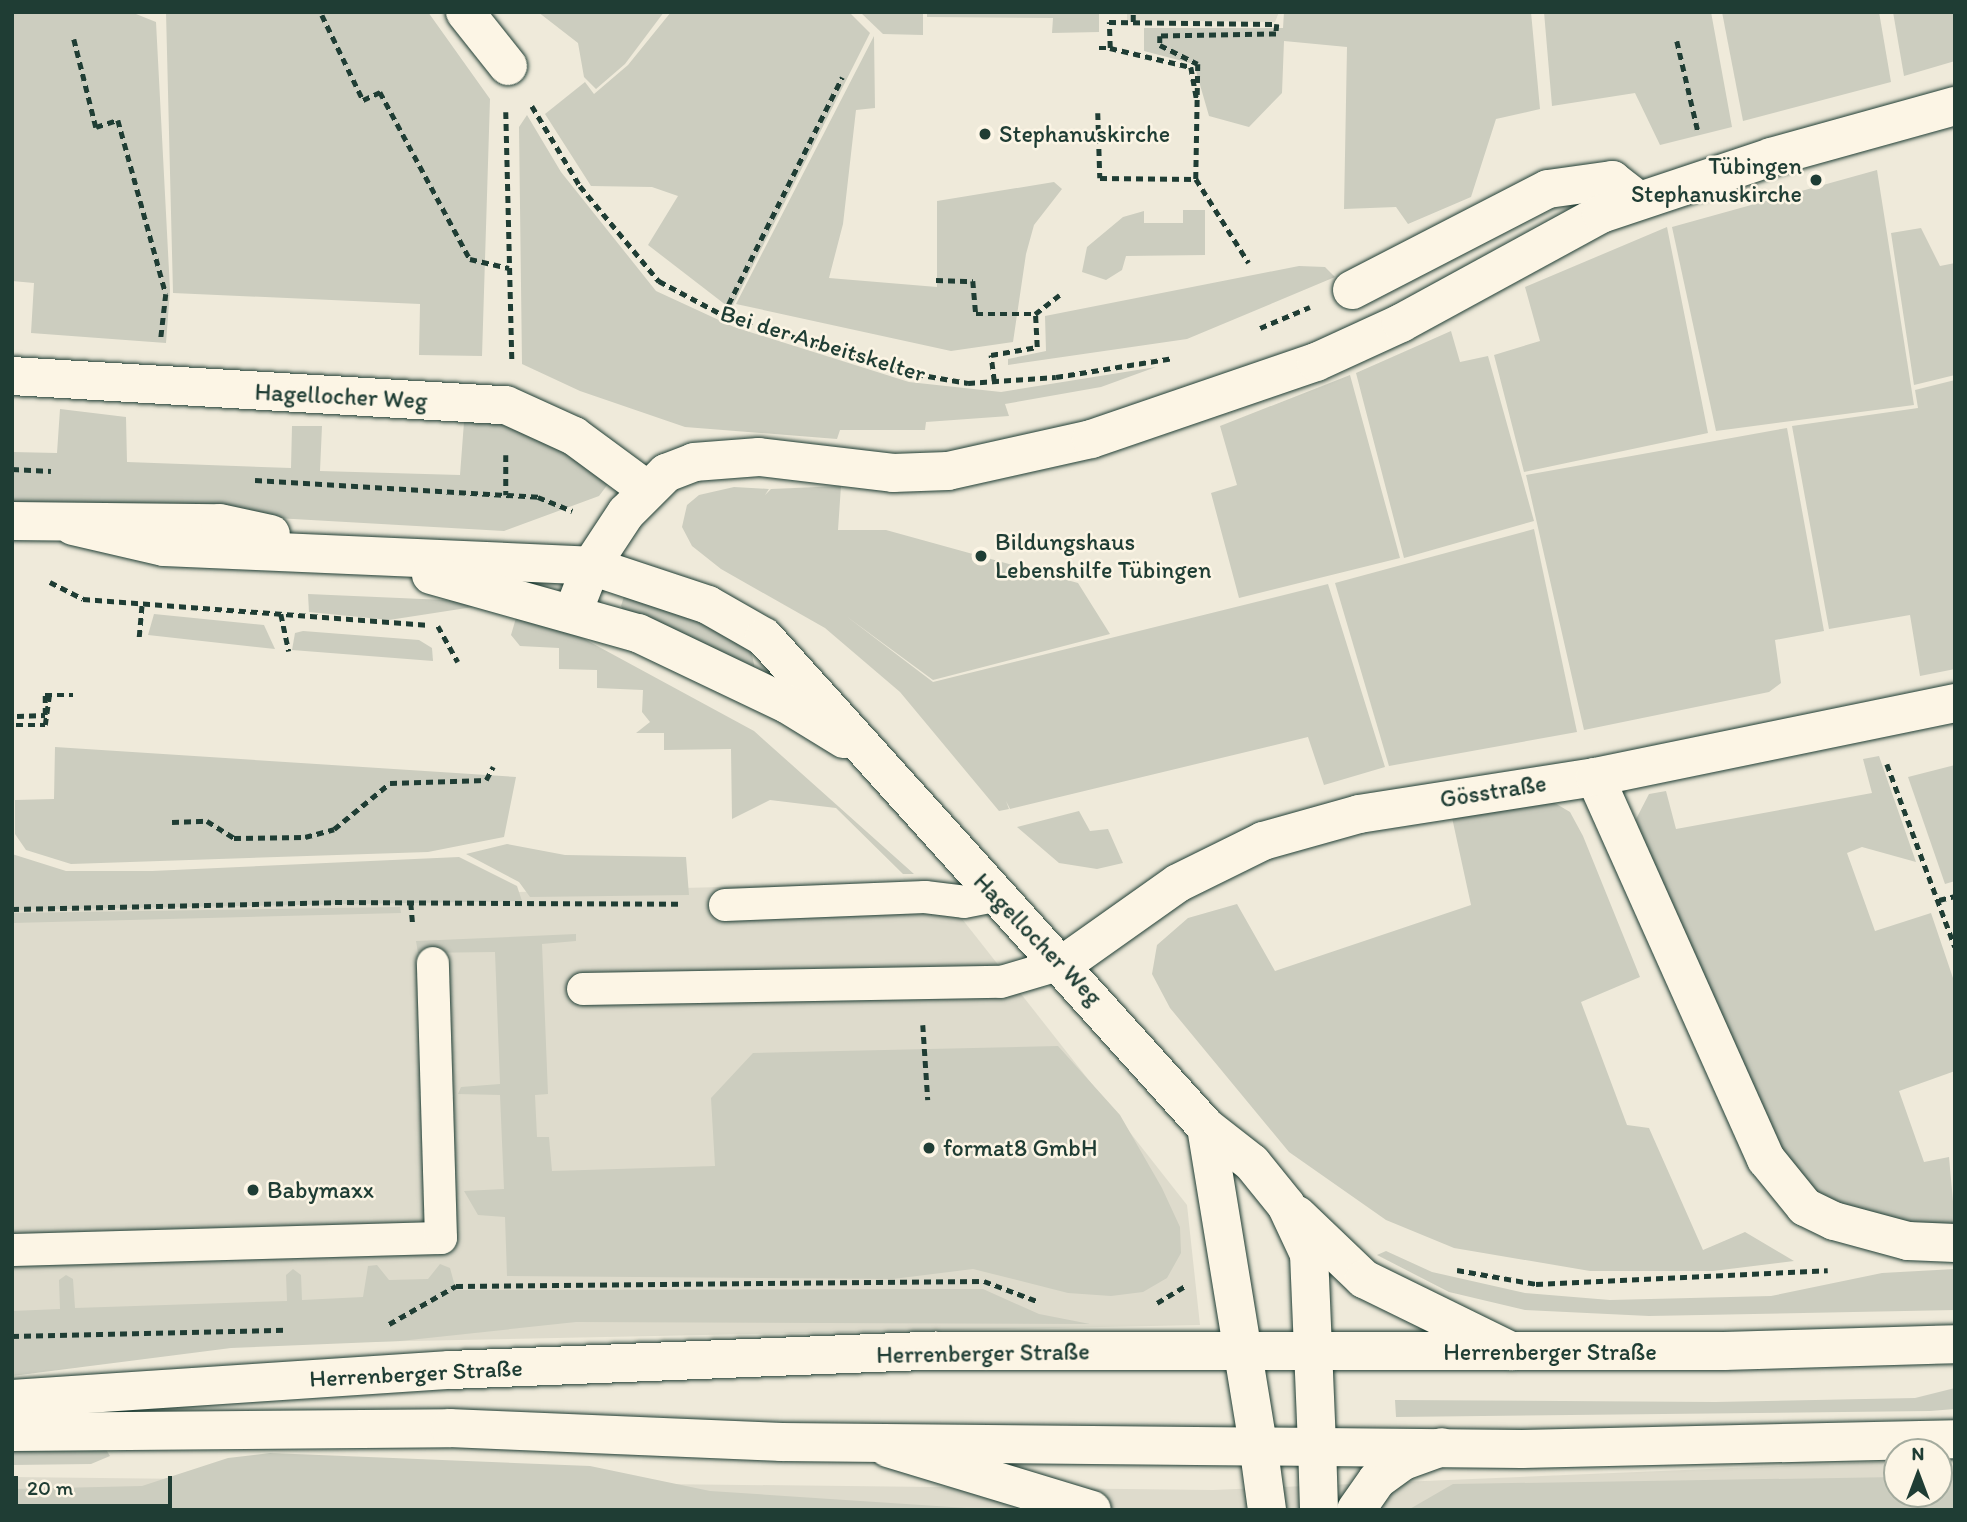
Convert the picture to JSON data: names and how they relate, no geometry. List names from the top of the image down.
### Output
{
  "streets": {
    "street": ["Hagellocher Weg", "Gösstraße", "Herrenberger Straße"],
    "path": ["Bei der Arbeitskelter"]
  },
  "crossings": [
    ["Hagellocher Weg", "Gösstraße"],
    ["Hagellocher Weg", "Herrenberger Straße"]
  ],
  "places": [
    "Stephanuskirche",
    "Tübingen Stephanuskirche",
    "Bildungshaus Lebenshilfe Tübingen",
    "format8 GmbH",
    "Babymaxx"
  ],
  "scale_bar": "20 m",
  "north": "top"
}
